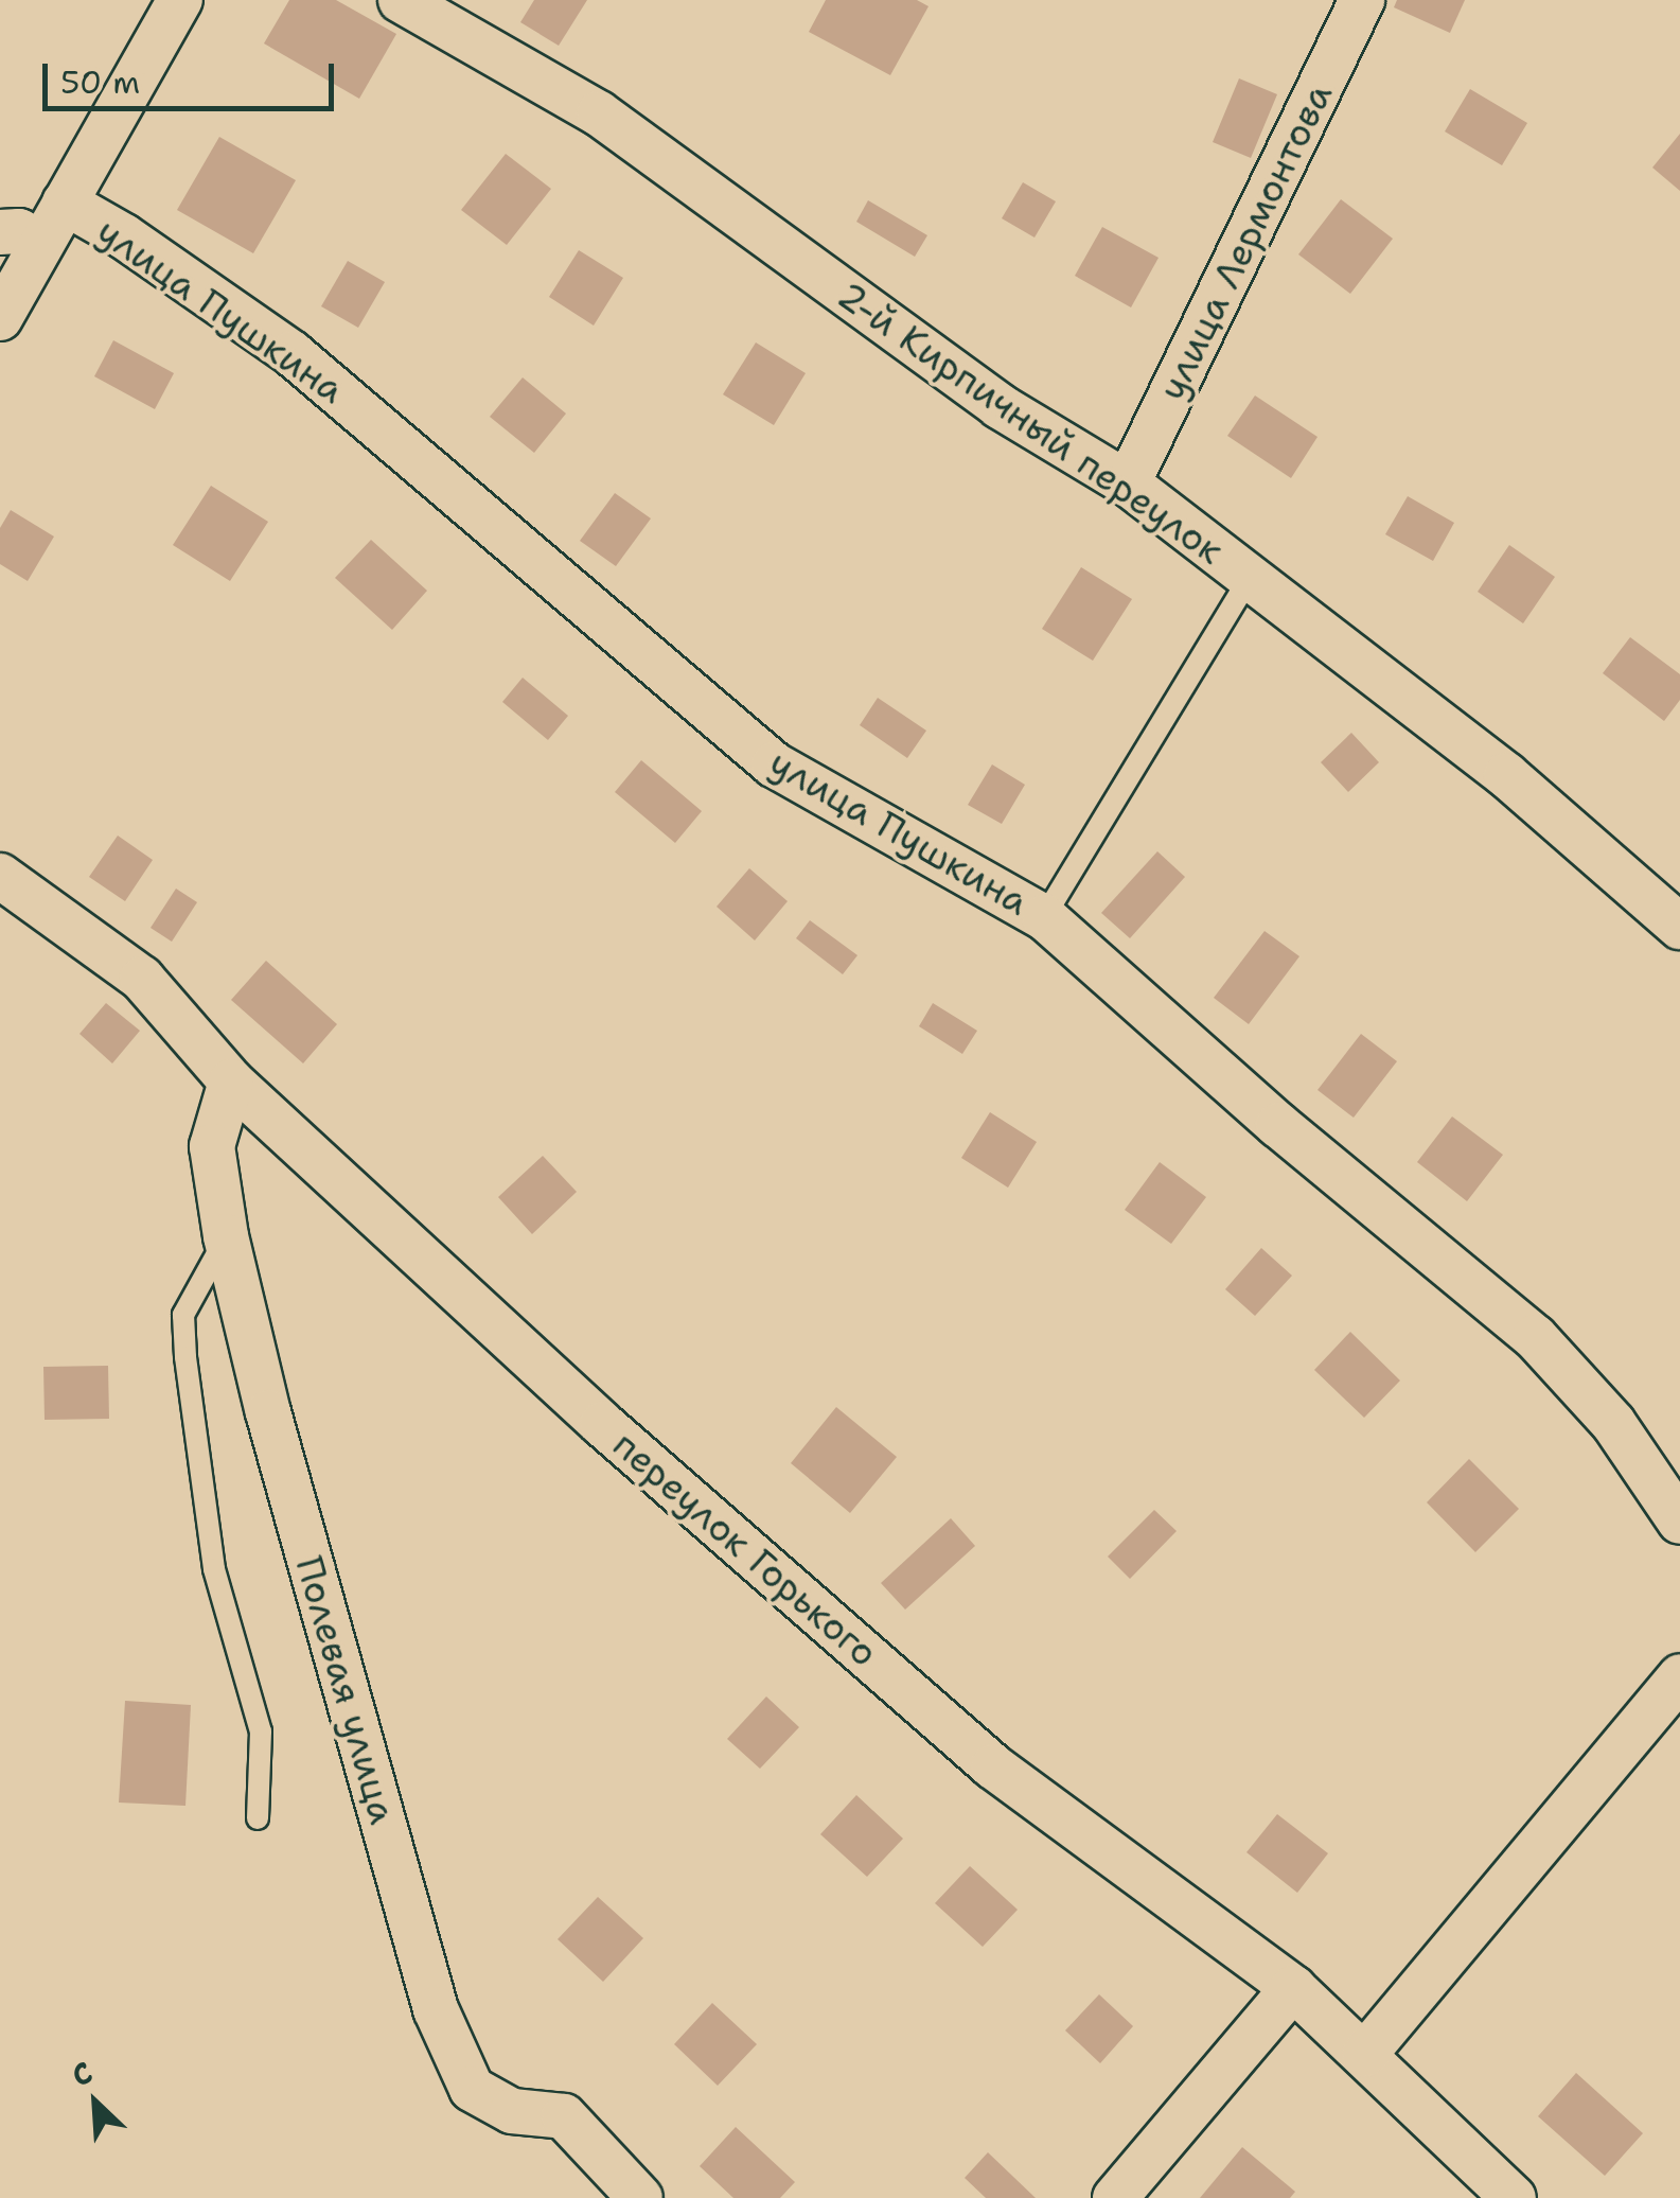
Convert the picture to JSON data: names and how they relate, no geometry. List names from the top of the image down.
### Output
{
  "streets": {
    "street": [
      "улица Лермонтова",
      "улица Пушкина",
      "2-й Кирпичный переулок",
      "переулок Горького",
      "Полевая улица"
    ]
  },
  "crossings": [
    ["улица Лермонтова", "2-й Кирпичный переулок"],
    ["переулок Горького", "Полевая улица"]
  ],
  "scale_bar": "50 m",
  "north": "top left"
}
